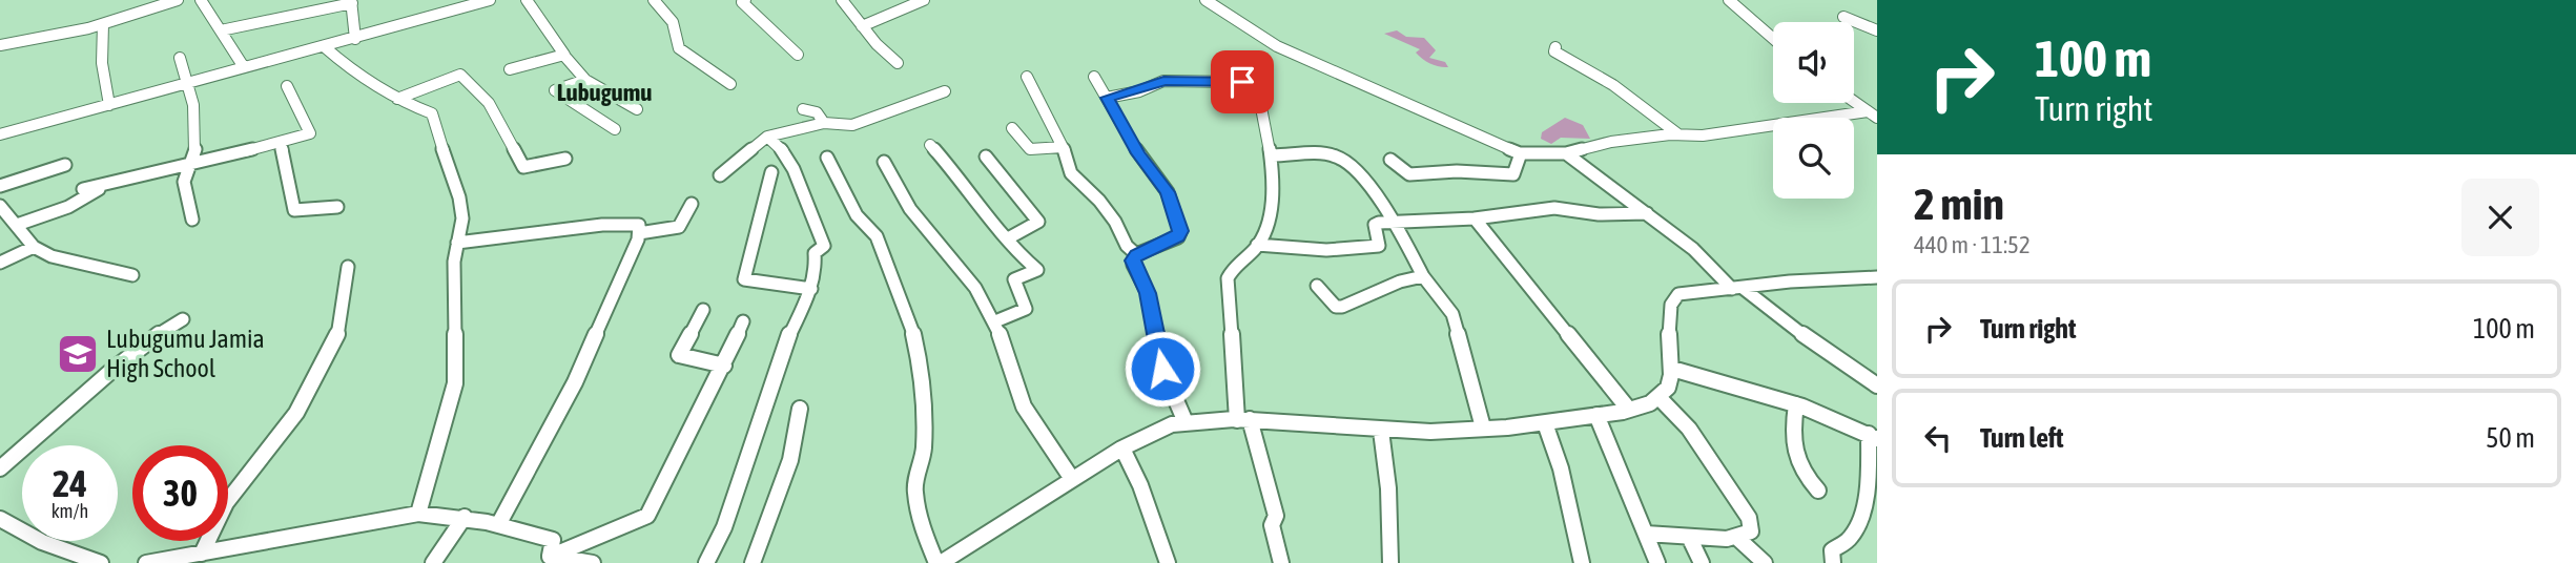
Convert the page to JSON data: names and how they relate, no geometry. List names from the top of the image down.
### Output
{
  "districts": ["Lubugumu"],
  "places": {
    "school or university": ["Lubugumu Jamia High School"]
  },
  "page": {
    "turn": ["100 m", "Turn right"],
    "heading": ["2 min", "440 m · 11:52"],
    "list": [
      {
        "name": "Turn right",
        "value": "100 m"
      },
      {
        "name": "Turn left",
        "value": "50 m"
      }
    ],
    "speed": "24 km/h",
    "limit": "30"
  }
}
